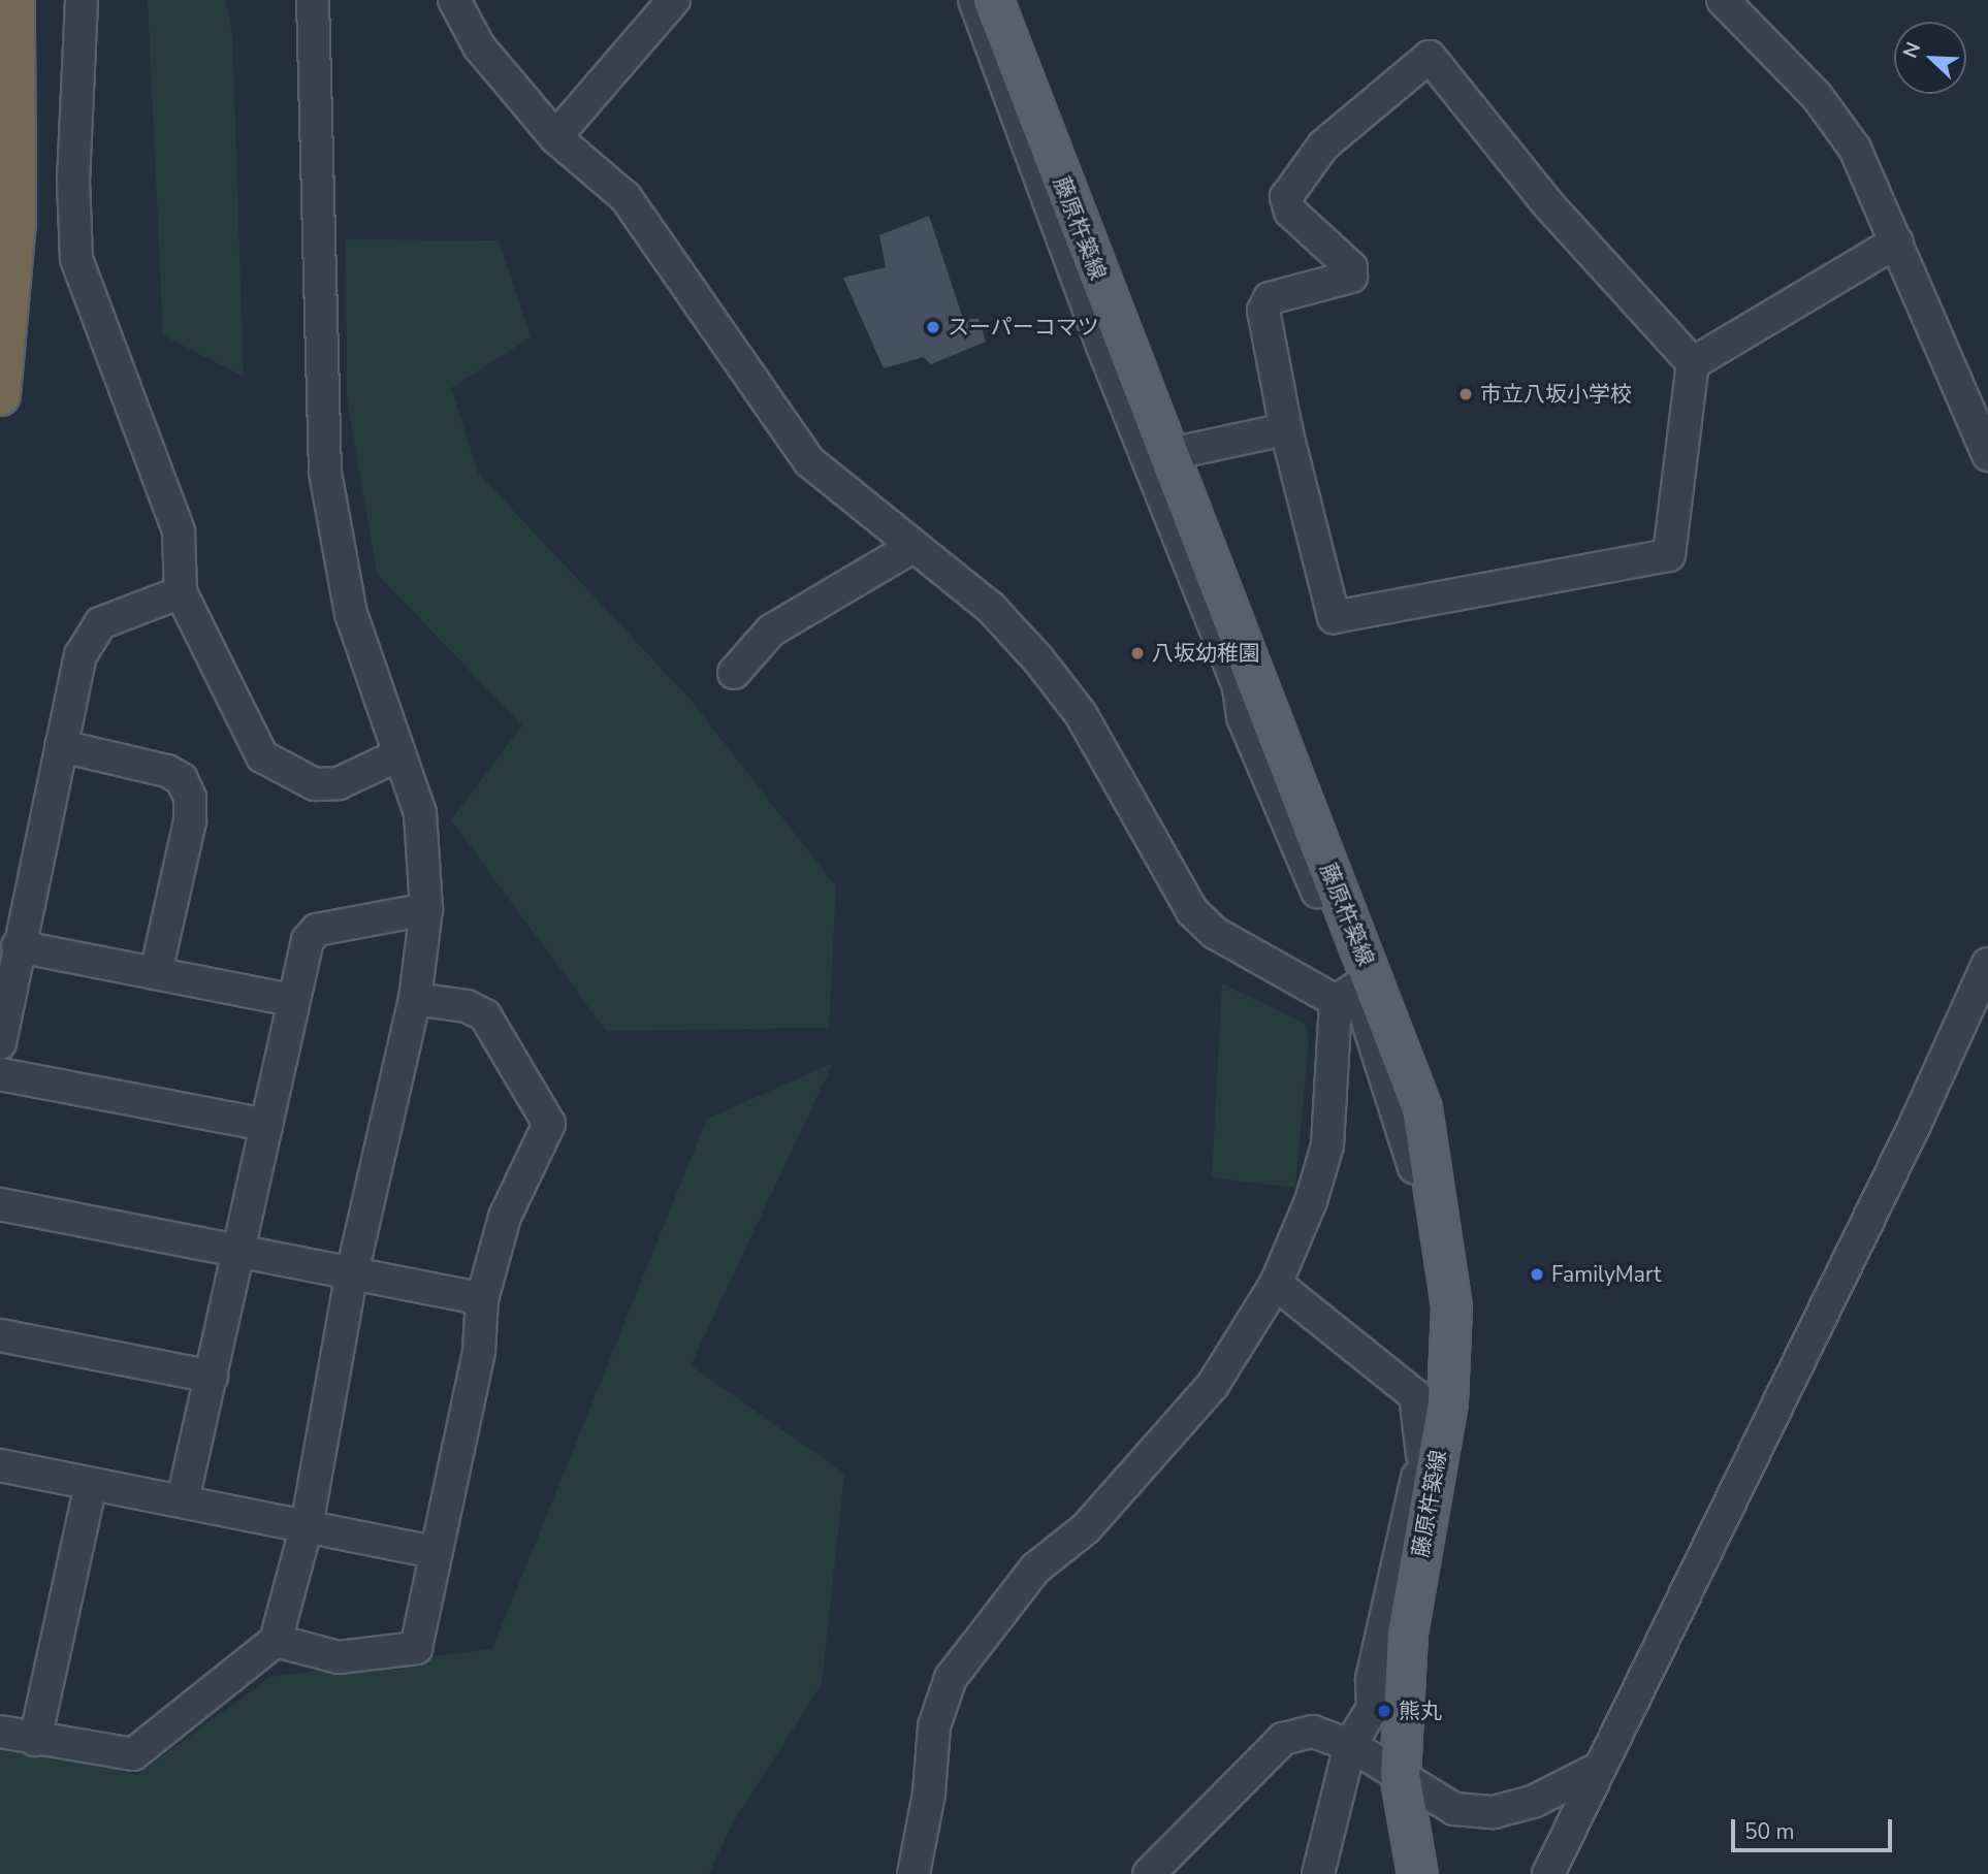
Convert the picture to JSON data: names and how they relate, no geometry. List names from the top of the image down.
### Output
{
  "streets": {
    "main road": ["藤原杵築線"]
  },
  "places": [
    "スーパーコマツ",
    "市立八坂小学校",
    "八坂幼稚園",
    "FamilyMart",
    "熊丸"
  ],
  "scale_bar": "50 m",
  "north": "top left"
}
